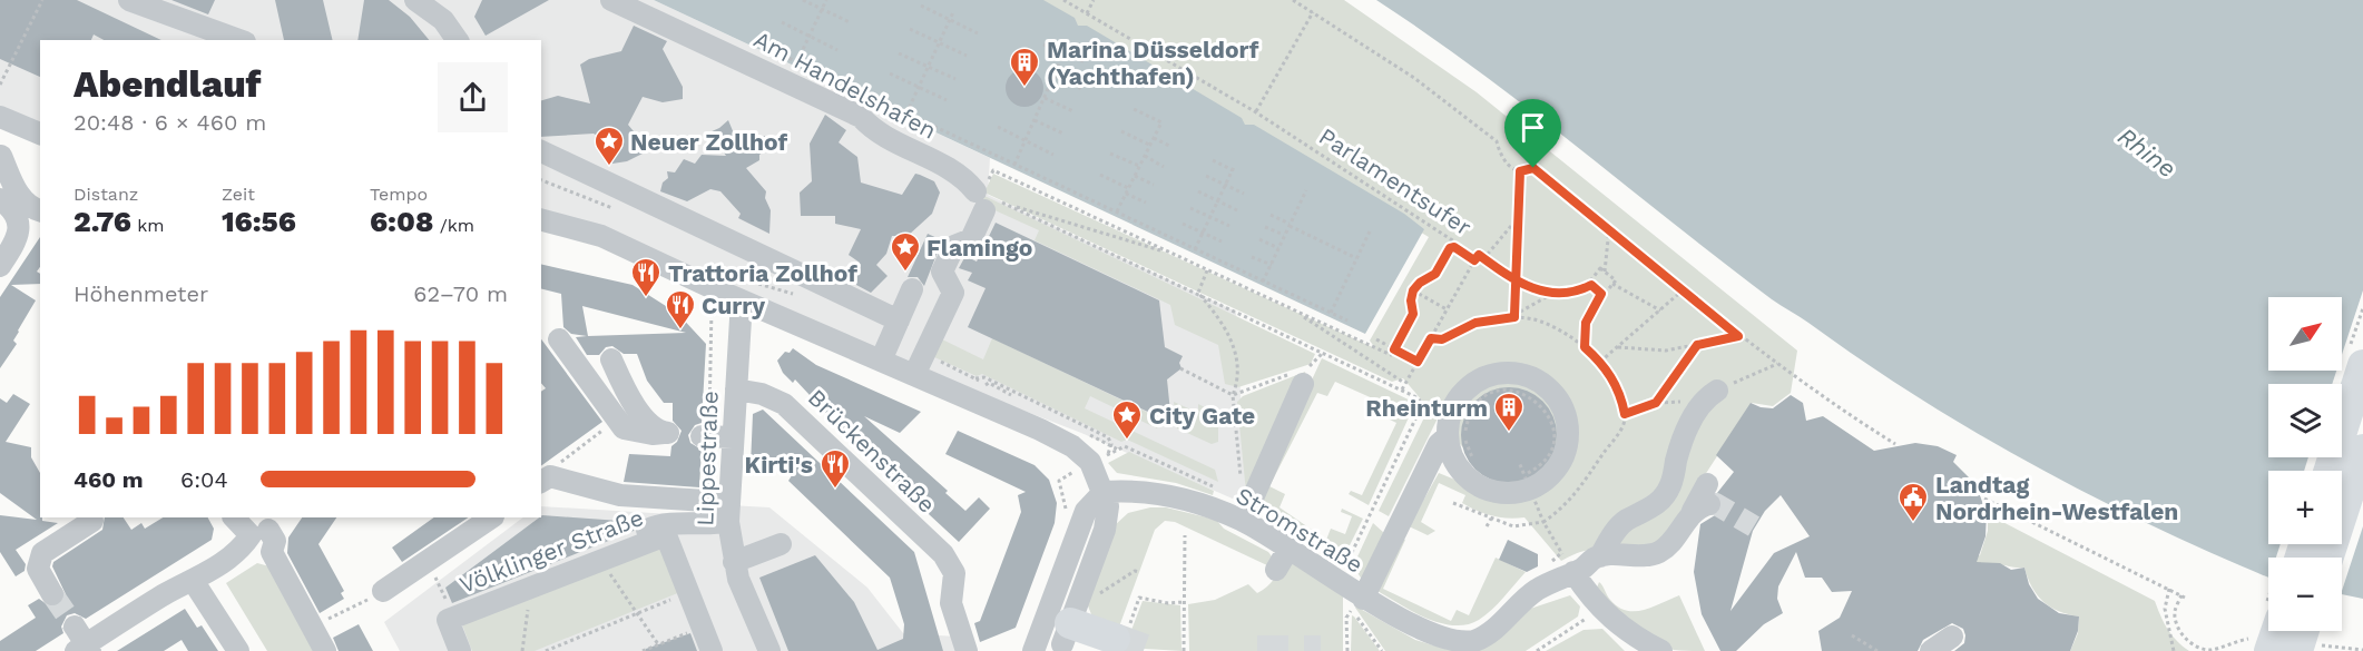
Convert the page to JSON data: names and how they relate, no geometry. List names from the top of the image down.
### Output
{
  "streets": {
    "street": [
      "Am Handelshafen",
      "Brückenstraße",
      "Lippestraße",
      "Stromstraße",
      "Völklinger Straße"
    ],
    "path": ["Parlamentsufer"]
  },
  "crossings": [
    ["Brückenstraße", "Lippestraße"]
  ],
  "water": ["Rhine"],
  "places": {
    "building": ["Marina Düsseldorf (Yachthafen)", "Rheinturm"],
    "place": ["Neuer Zollhof", "Flamingo", "City Gate"],
    "restaurant": ["Trattoria Zollhof", "Curry", "Kirti's"],
    "public building": ["Landtag Nordrhein-Westfalen"]
  },
  "north": "top right",
  "page": {
    "heading": ["Abendlauf", "20:48 · 6 × 460 m"],
    "stats": [
      ["Distanz", "2.76 km"],
      ["Zeit", "16:56"],
      ["Tempo", "6:08 /km"]
    ],
    "chart": ["Höhenmeter", "62–70 m"],
    "map_buttons": ["+", "−"],
    "list": [
      {
        "name": "460 m",
        "note": "6:04"
      }
    ]
  }
}
